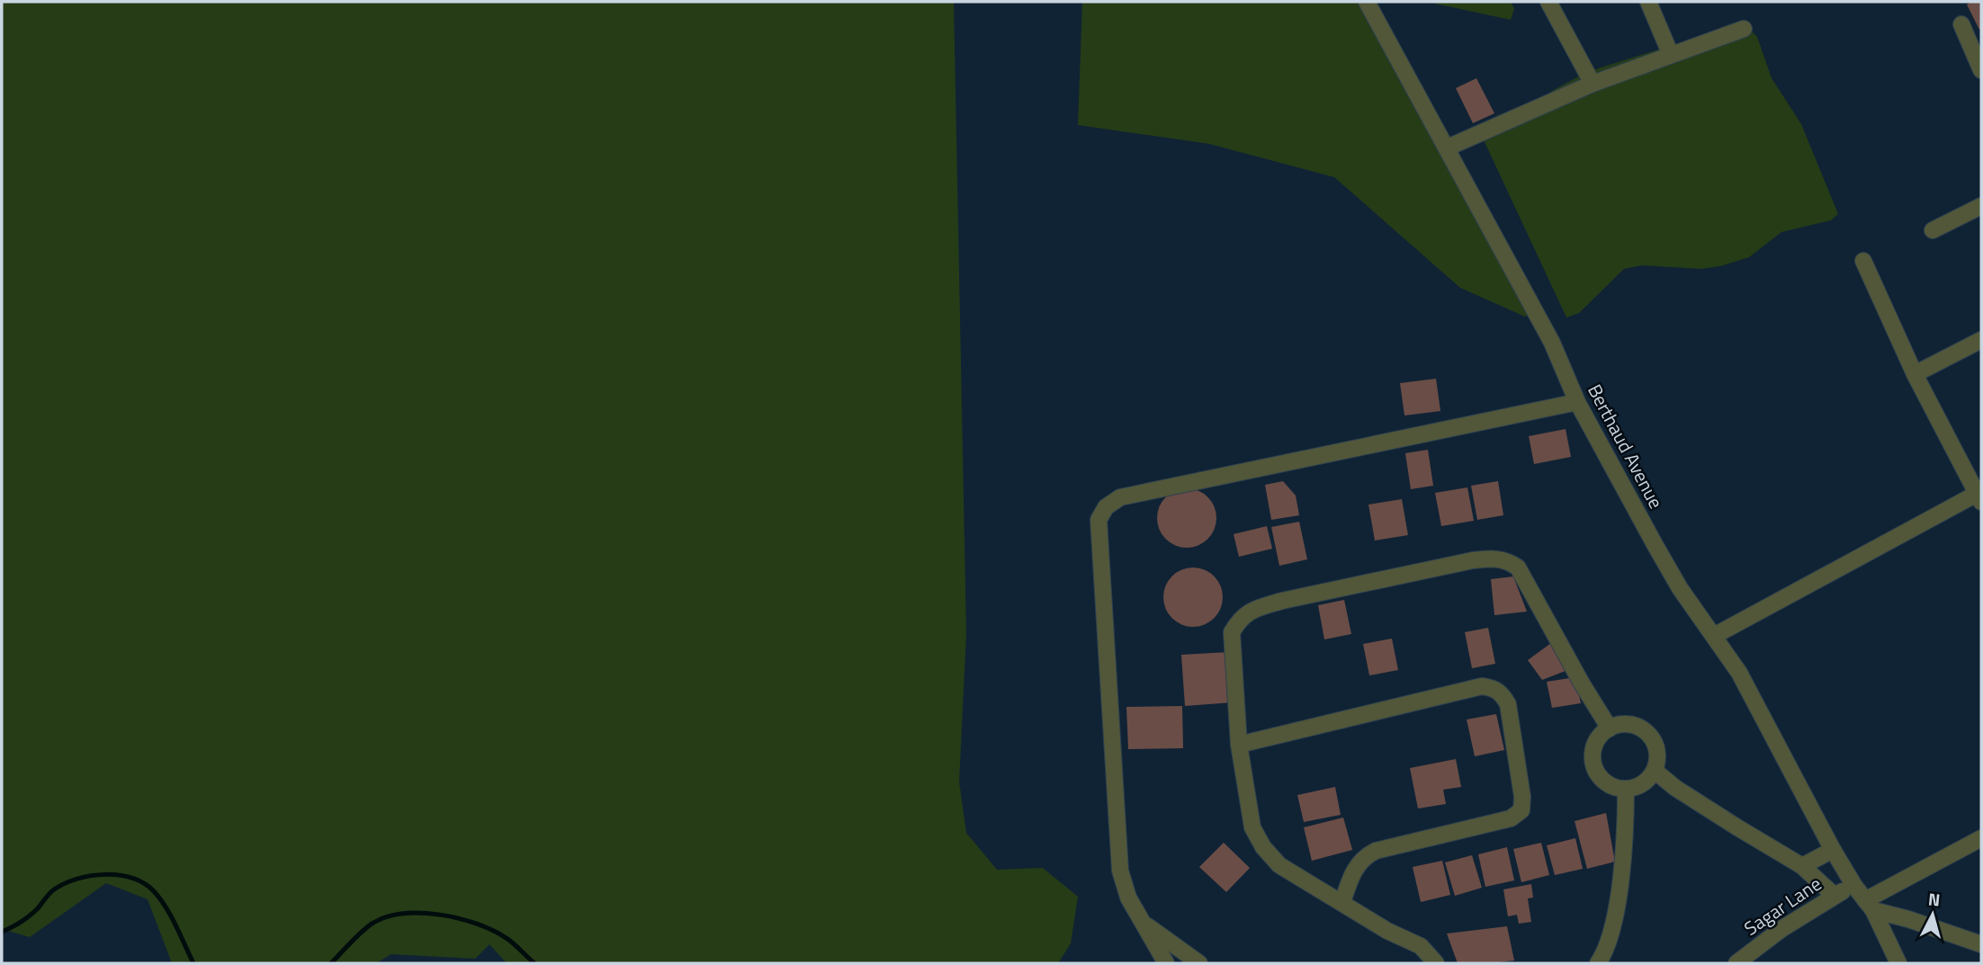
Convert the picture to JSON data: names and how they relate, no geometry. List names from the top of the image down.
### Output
{
  "streets": {
    "street": ["Berthaud Avenue", "Sagar Lane"]
  },
  "crossings": [
    ["Berthaud Avenue", "Sagar Lane"]
  ],
  "north": "top"
}
